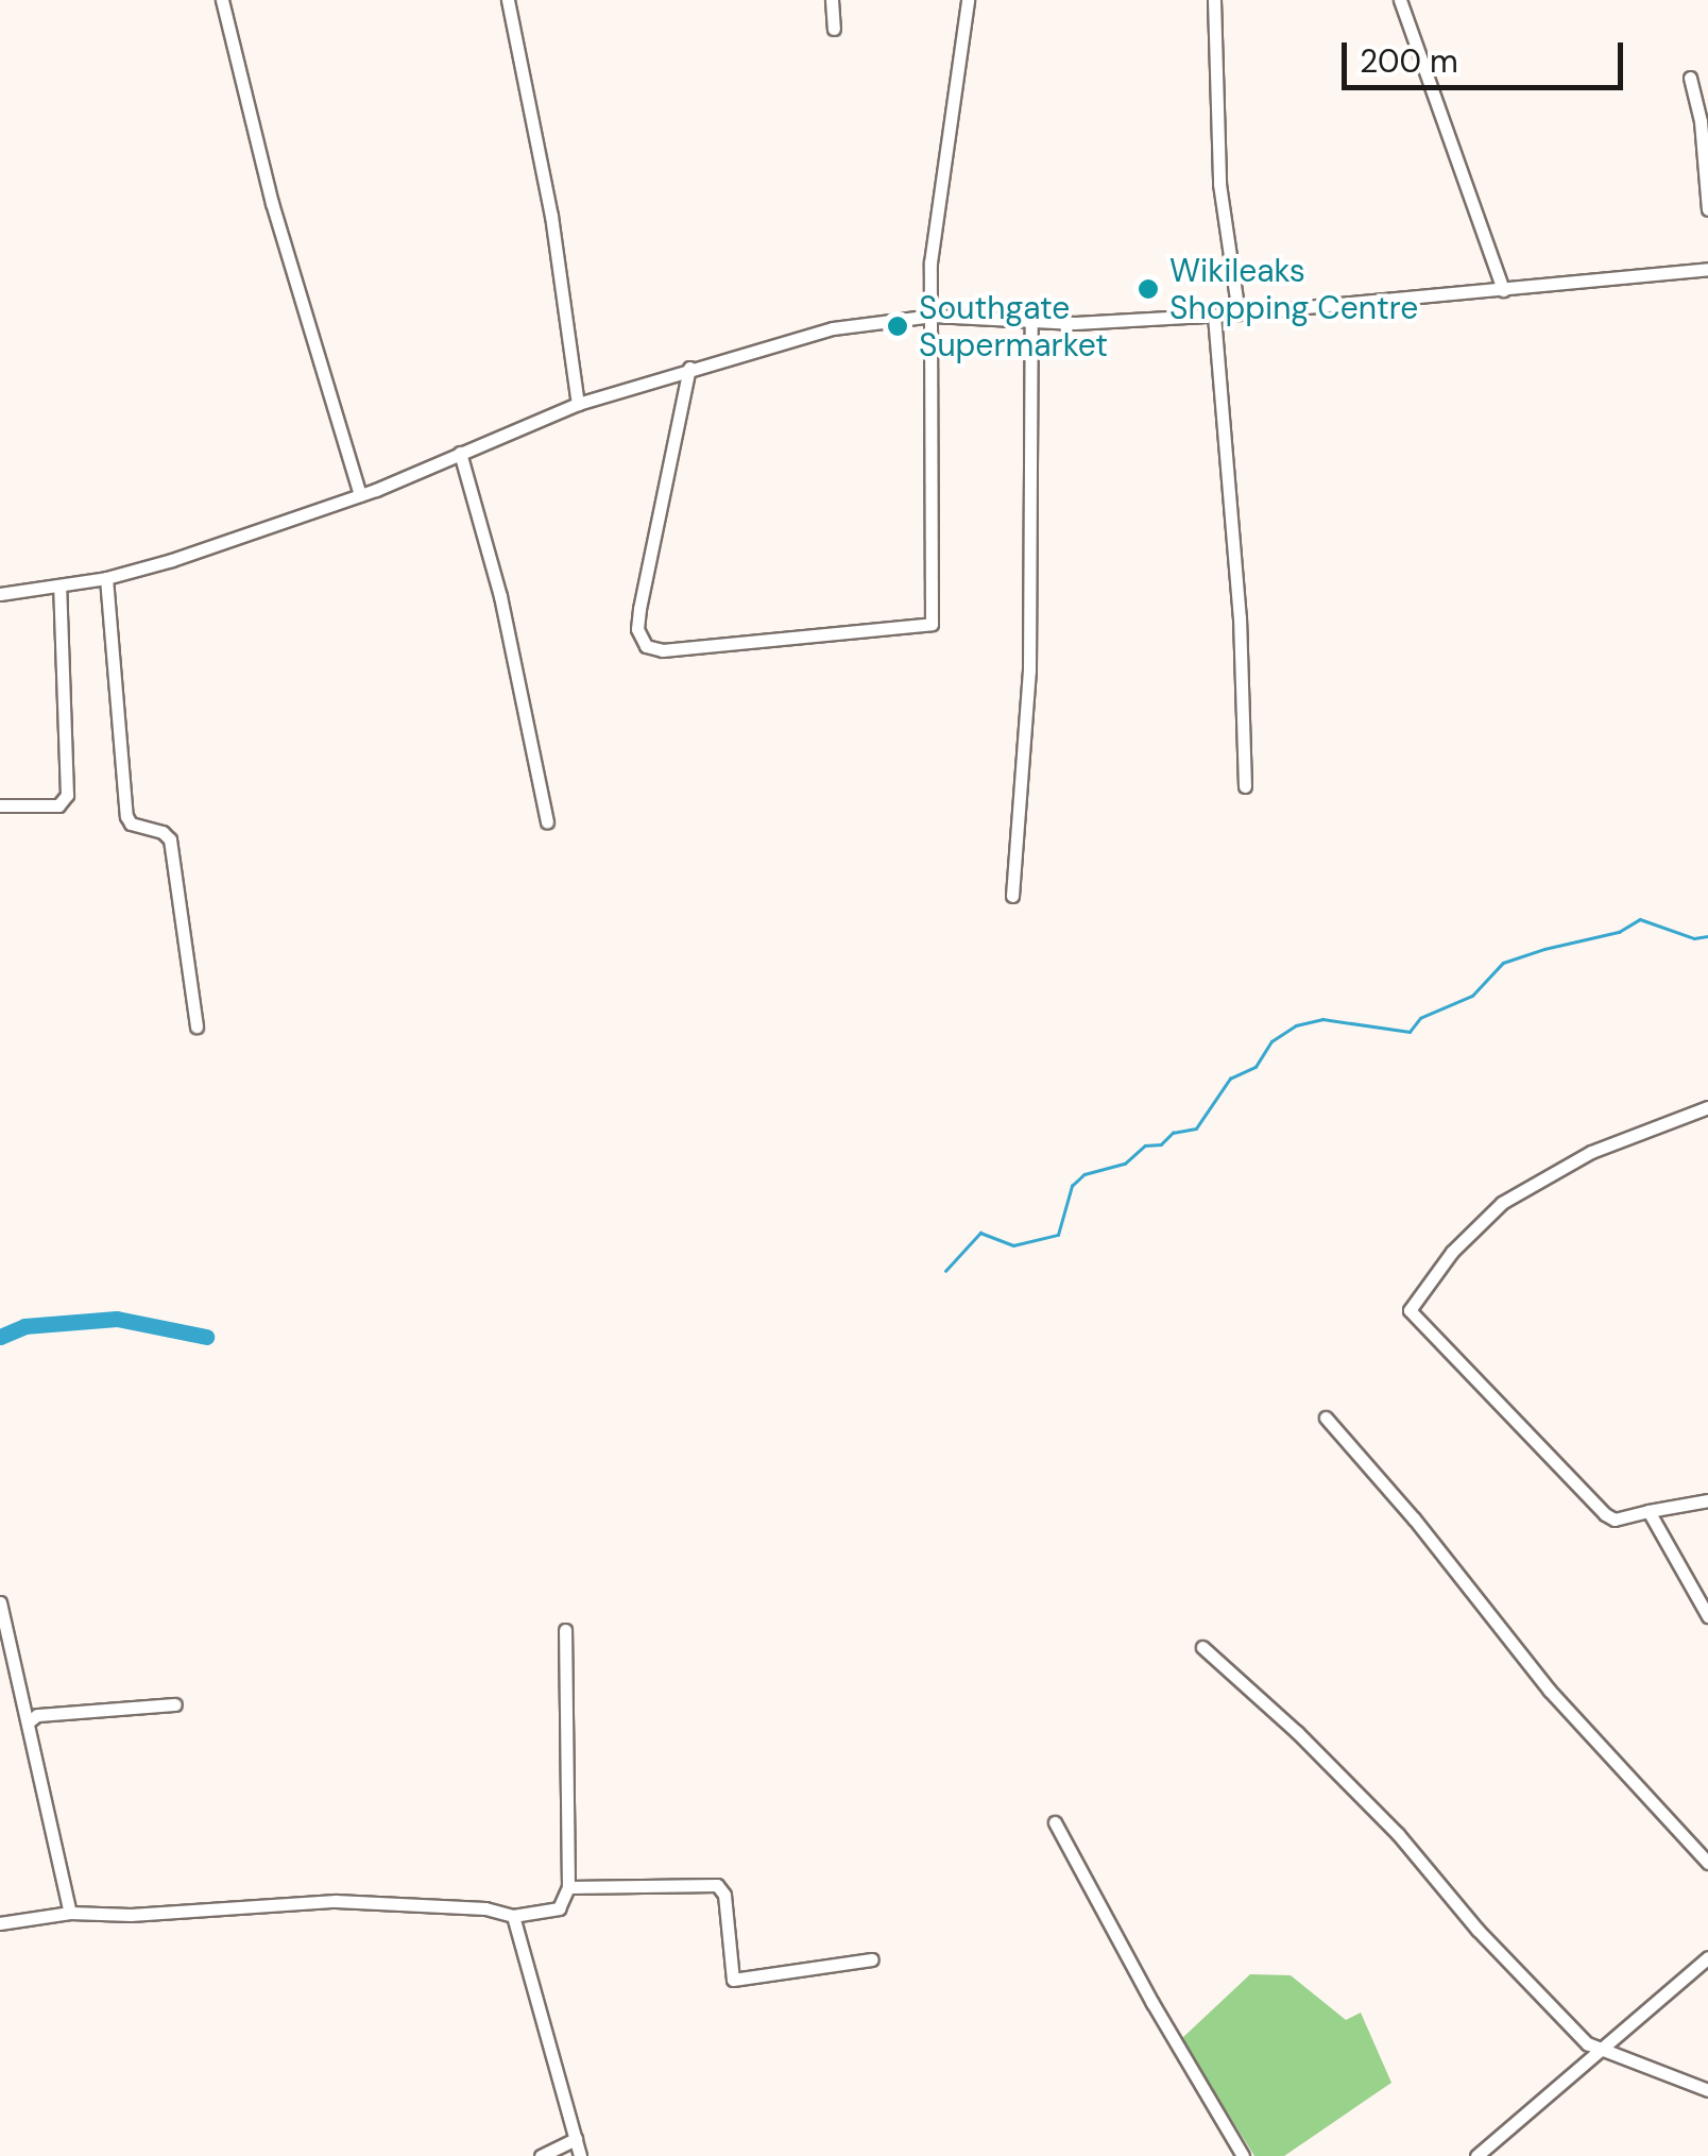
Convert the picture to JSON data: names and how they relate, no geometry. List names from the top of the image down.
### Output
{
  "places": ["Wikileaks Shopping Centre", "Southgate Supermarket"],
  "scale_bar": "200 m"
}
